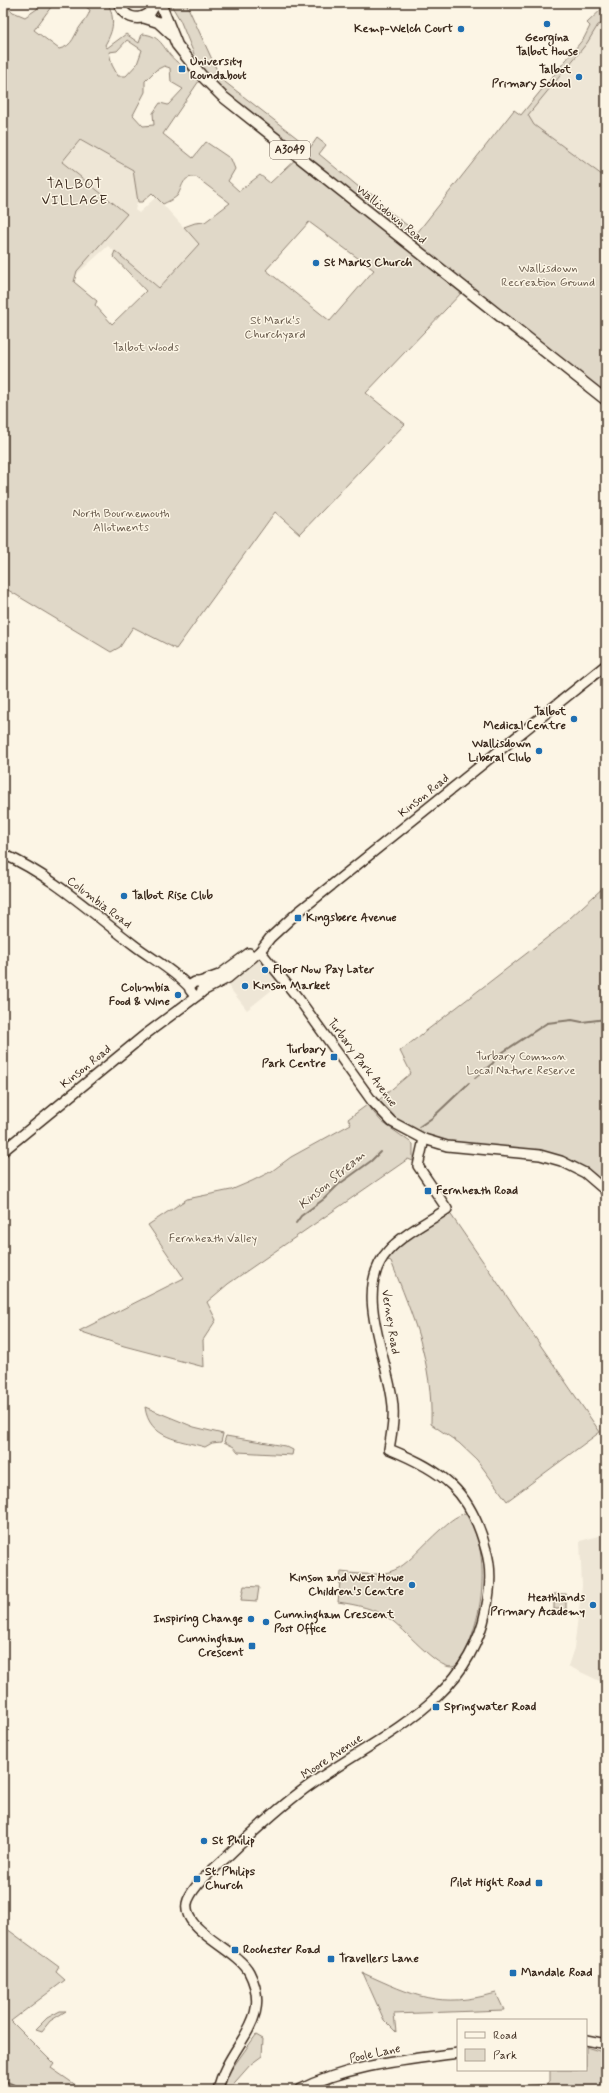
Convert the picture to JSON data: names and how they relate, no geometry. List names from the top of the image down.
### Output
{
  "streets": {
    "main road": ["A3049", "Wallisdown Road"],
    "street": [
      "Kinson Road",
      "Columbia Road",
      "Turbary Park Avenue",
      "Verney Road",
      "Moore Avenue",
      "Poole Lane"
    ]
  },
  "crossings": [
    ["Kinson Road", "Columbia Road"],
    ["Kinson Road", "Turbary Park Avenue"],
    ["Turbary Park Avenue", "Verney Road"],
    ["Verney Road", "Moore Avenue"]
  ],
  "districts": ["TALBOT VILLAGE"],
  "water": ["Kinson Stream"],
  "parks": [
    "Wallisdown Recreation Ground",
    "St Mark's Churchyard",
    "Talbot Woods",
    "North Bournemouth Allotments",
    "Turbary Common Local Nature Reserve",
    "Fernheath Valley"
  ],
  "places": {
    "other": [
      "Georgina Talbot House",
      "Kemp-Welch Court",
      "Talbot Primary School",
      "St Marks Church",
      "Talbot Medical Centre",
      "Wallisdown Liberal Club",
      "Talbot Rise Club",
      "Floor Now Pay Later",
      "Kinson Market",
      "Columbia Food & Wine",
      "Kinson and West Howe Children's Centre",
      "Heathlands Primary Academy",
      "Inspiring Change",
      "Cunningham Crescent Post Office",
      "St Philip"
    ],
    "transit": [
      "University Roundabout",
      "Kingsbere Avenue",
      "Turbary Park Centre",
      "Fernheath Road",
      "Cunningham Crescent",
      "Springwater Road",
      "St. Philips Church",
      "Pilot Hight Road",
      "Rochester Road",
      "Travellers Lane",
      "Mandale Road"
    ]
  },
  "legend": ["Road", "Park"]
}
